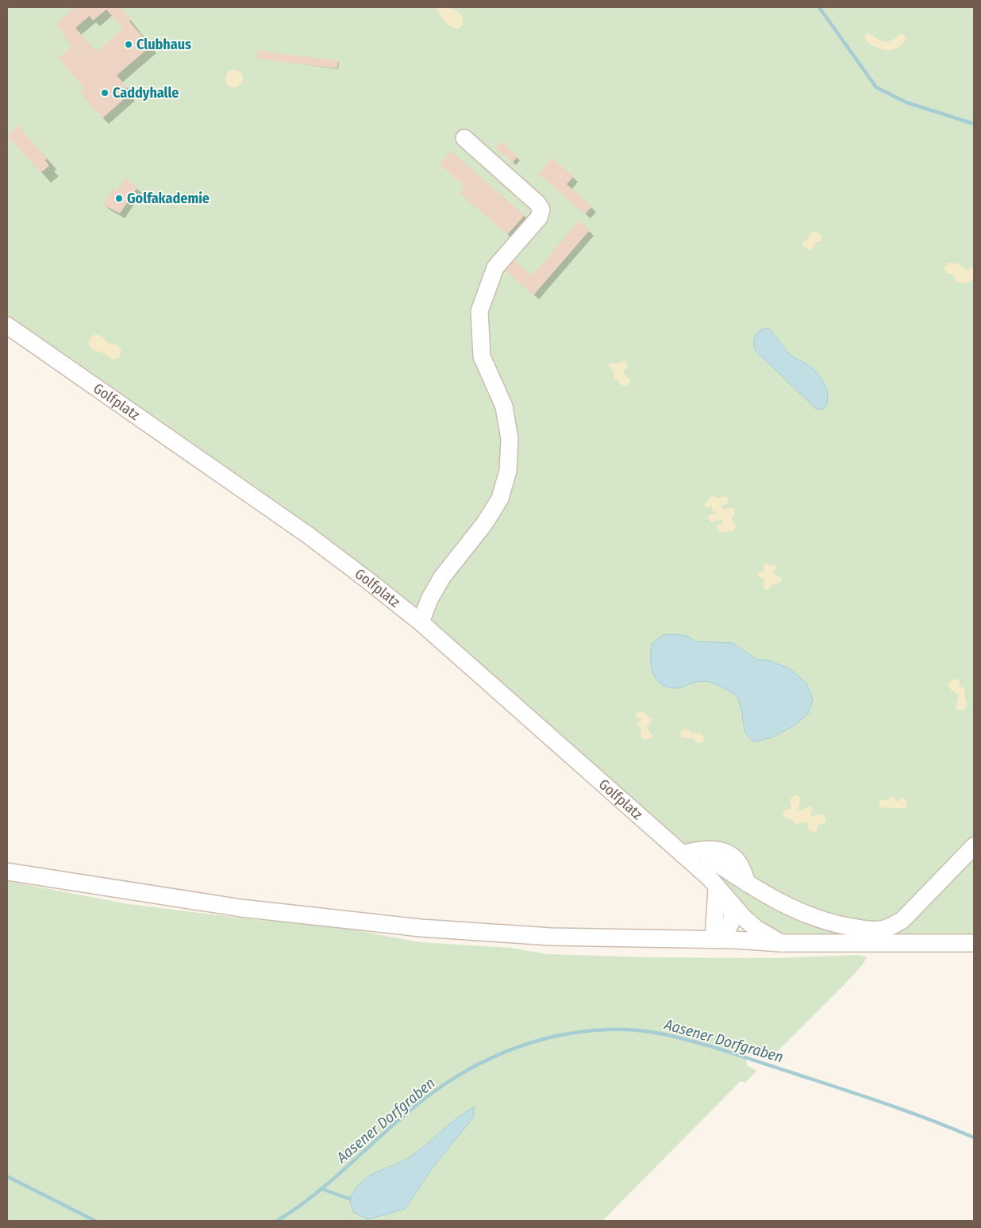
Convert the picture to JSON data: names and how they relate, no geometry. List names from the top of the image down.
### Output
{
  "streets": {
    "street": ["Golfplatz"]
  },
  "water": ["Aasener Dorfgraben"],
  "places": ["Clubhaus", "Caddyhalle", "Golfakademie"]
}
